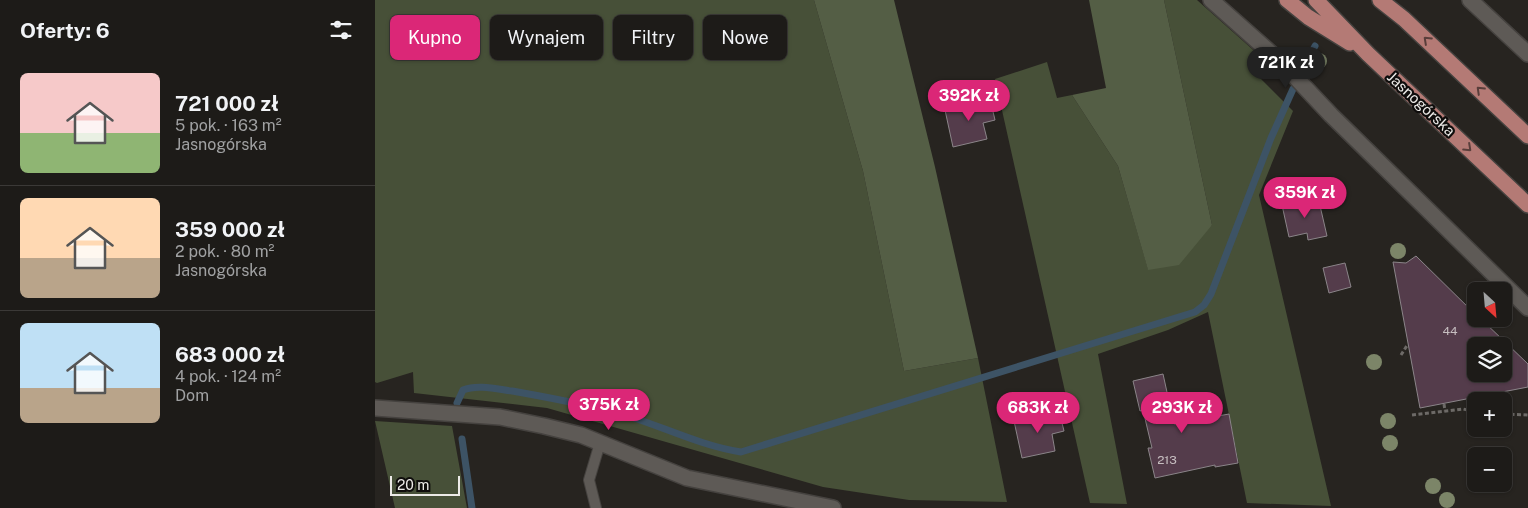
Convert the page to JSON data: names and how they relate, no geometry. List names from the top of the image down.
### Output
{
  "streets": {
    "main road": ["Jasnogórska"]
  },
  "house_numbers": ["44", "213"],
  "scale_bar": "20 m",
  "north": "bottom right",
  "page": {
    "heading": "Oferty: 6",
    "chip": [
      "Kupno",
      "Wynajem",
      "Filtry",
      "Nowe"
    ],
    "price": [
      "721K zł",
      "392K zł",
      "359K zł",
      "375K zł",
      "683K zł",
      "293K zł"
    ],
    "list": [
      {
        "name": "721 000 zł",
        "note": "5 pok. · 163 m² · Jasnogórska"
      },
      {
        "name": "359 000 zł",
        "note": "2 pok. · 80 m² · Jasnogórska"
      },
      {
        "name": "683 000 zł",
        "note": "4 pok. · 124 m² · Dom"
      }
    ],
    "map_buttons": ["+", "−"],
    "scale": "20 m"
  }
}
